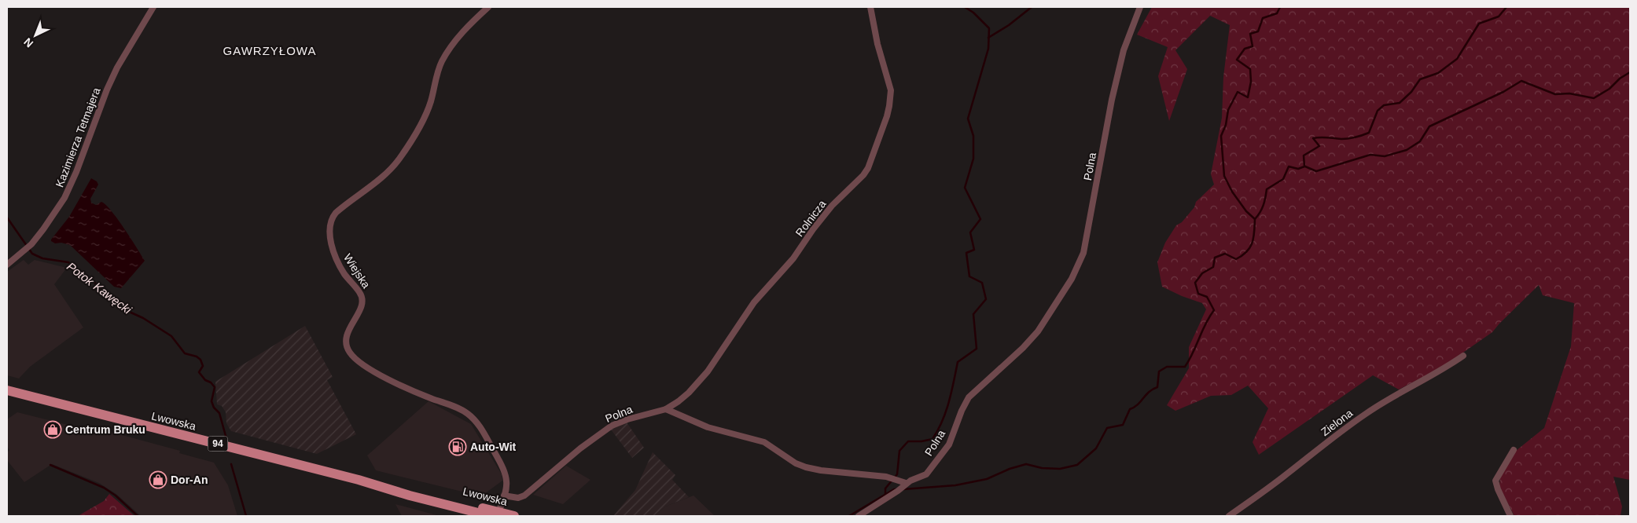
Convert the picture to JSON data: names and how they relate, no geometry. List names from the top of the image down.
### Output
{
  "streets": {
    "main road": ["Lwowska", "94"],
    "street": [
      "Kazimierza Tetmajera",
      "Polna",
      "Rolnicza",
      "Wiejska",
      "Zielona"
    ]
  },
  "crossings": [
    ["Polna", "Rolnicza"],
    ["Polna", "Wiejska"],
    ["Wiejska", "Lwowska"]
  ],
  "districts": ["GAWRZYŁOWA"],
  "water": ["Potok Kawęcki"],
  "places": {
    "shop": ["Centrum Bruku", "Dor-An"],
    "fuel station": ["Auto-Wit"]
  },
  "north": "bottom left"
}
